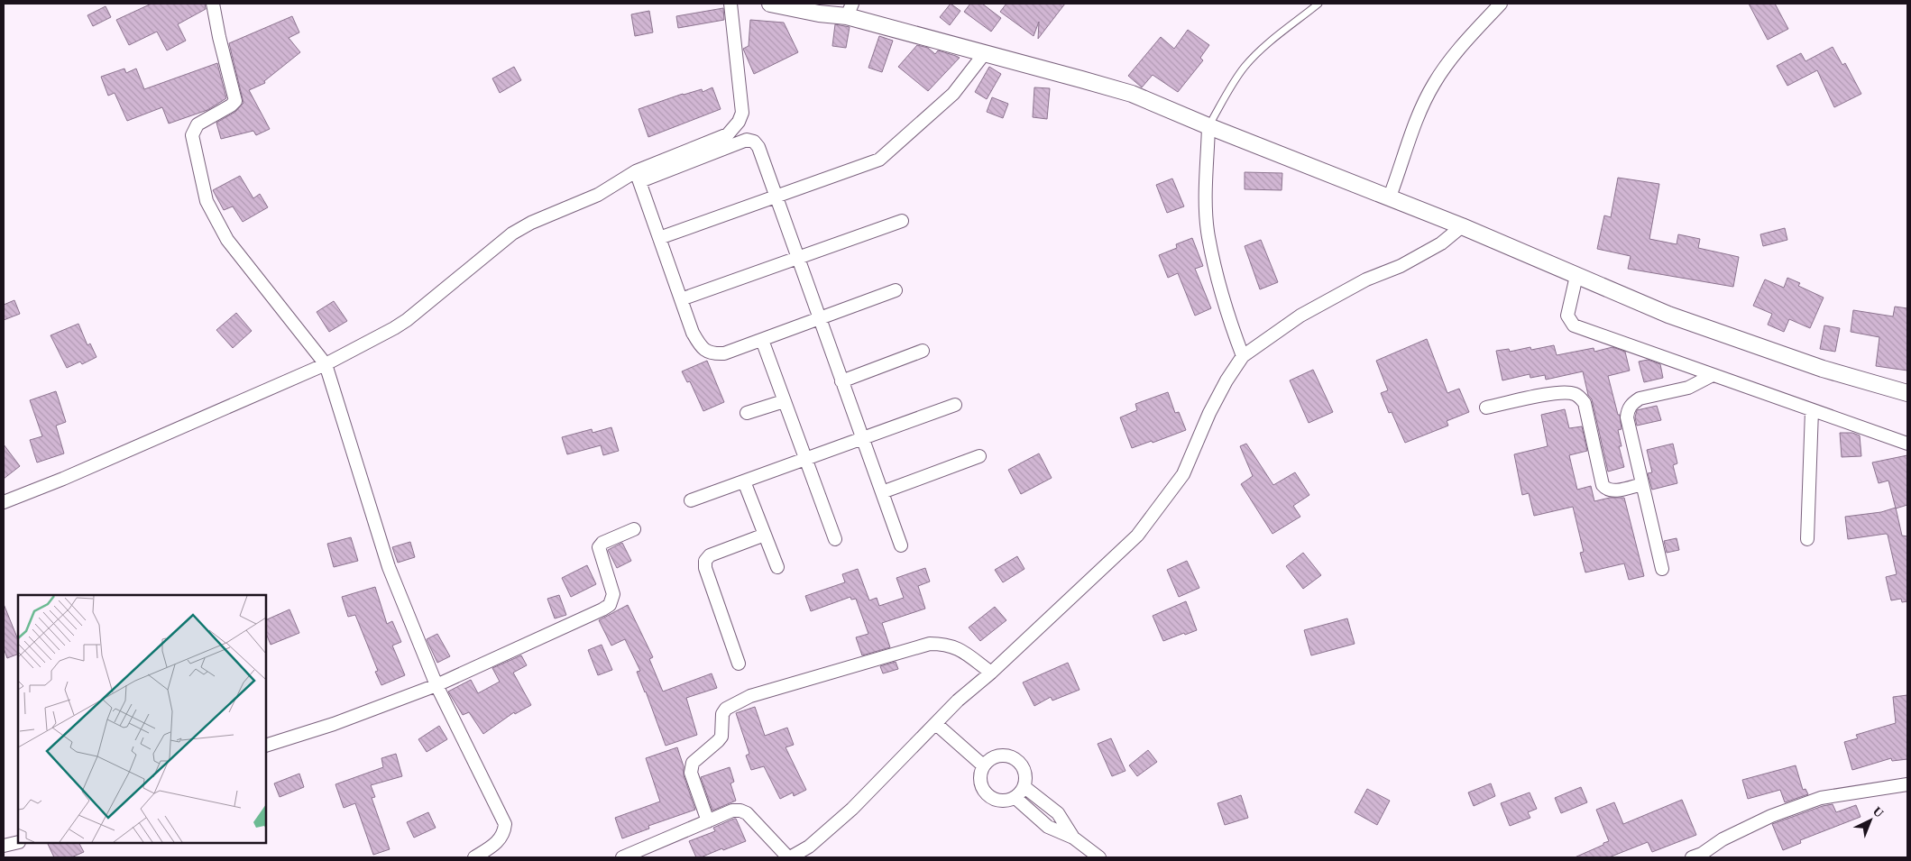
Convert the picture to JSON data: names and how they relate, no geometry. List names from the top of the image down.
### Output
{
  "north": "top right"
}
